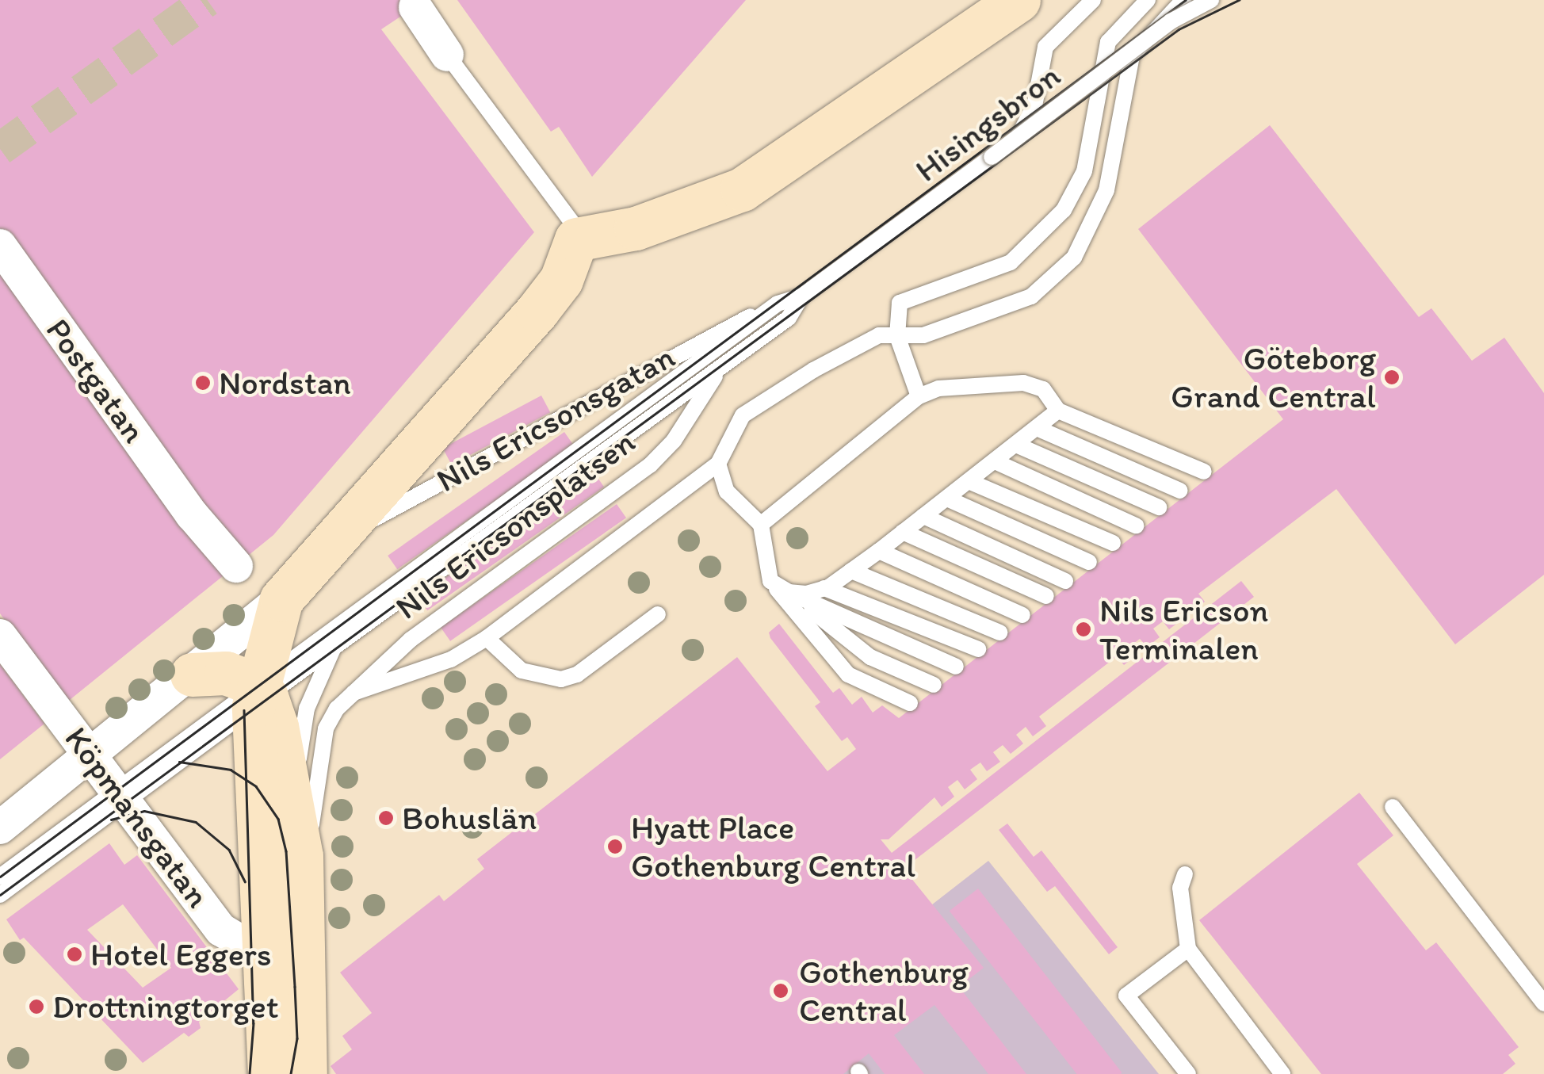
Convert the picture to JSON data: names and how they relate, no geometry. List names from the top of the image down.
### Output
{
  "streets": {
    "main road": ["Nils Ericsonsgatan"],
    "street": ["Postgatan", "Köpmansgatan"],
    "lane": ["Hisingsbron", "Nils Ericsonsplatsen"]
  },
  "crossings": [
    ["Hisingsbron", "Nils Ericsonsgatan"],
    ["Hisingsbron", "Nils Ericsonsplatsen"],
    ["Postgatan", "Nils Ericsonsgatan"],
    ["Nils Ericsonsgatan", "Nils Ericsonsplatsen"],
    ["Nils Ericsonsgatan", "Köpmansgatan"]
  ],
  "places": [
    "Göteborg Grand Central",
    "Nordstan",
    "Nils Ericson Terminalen",
    "Bohuslän",
    "Hyatt Place Gothenburg Central",
    "Hotel Eggers",
    "Gothenburg Central",
    "Drottningtorget"
  ]
}
